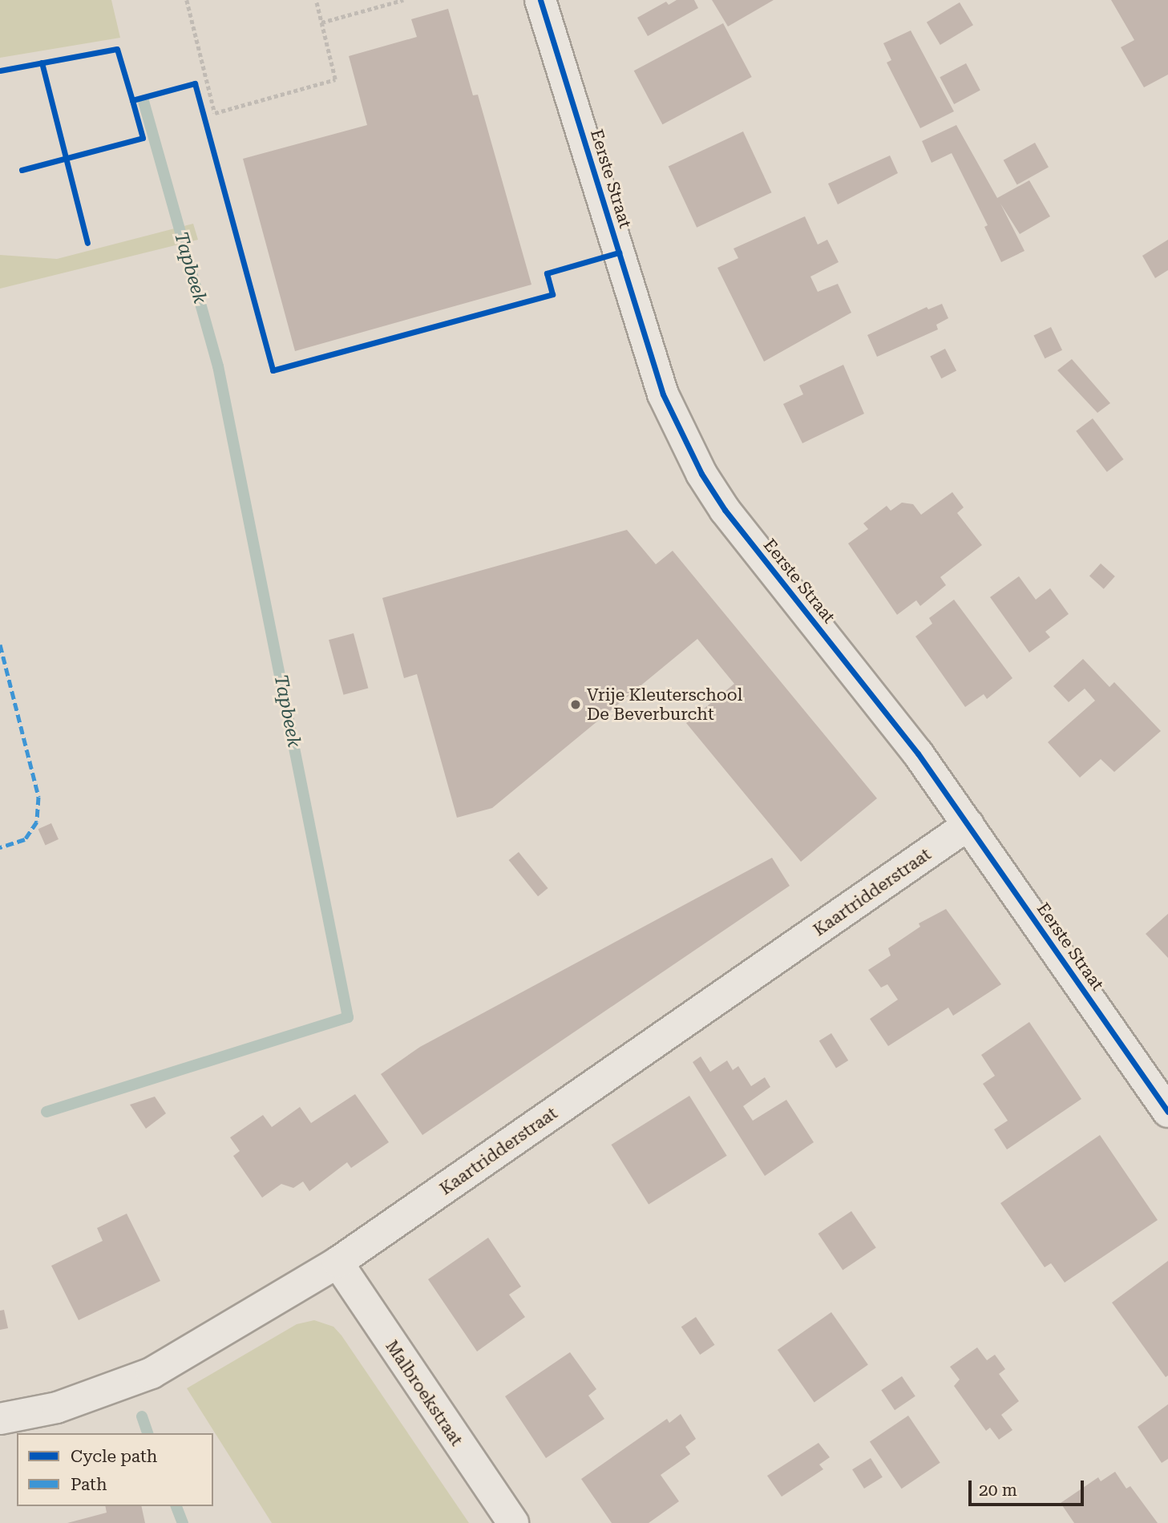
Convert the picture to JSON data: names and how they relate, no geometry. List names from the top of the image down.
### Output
{
  "streets": {
    "street": ["Eerste Straat", "Kaartridderstraat", "Malbroekstraat"]
  },
  "crossings": [
    ["Eerste Straat", "Kaartridderstraat"],
    ["Kaartridderstraat", "Malbroekstraat"]
  ],
  "water": ["Tapbeek"],
  "places": ["Vrije Kleuterschool De Beverburcht"],
  "legend": ["Cycle path", "Path"],
  "scale_bar": "20 m"
}
